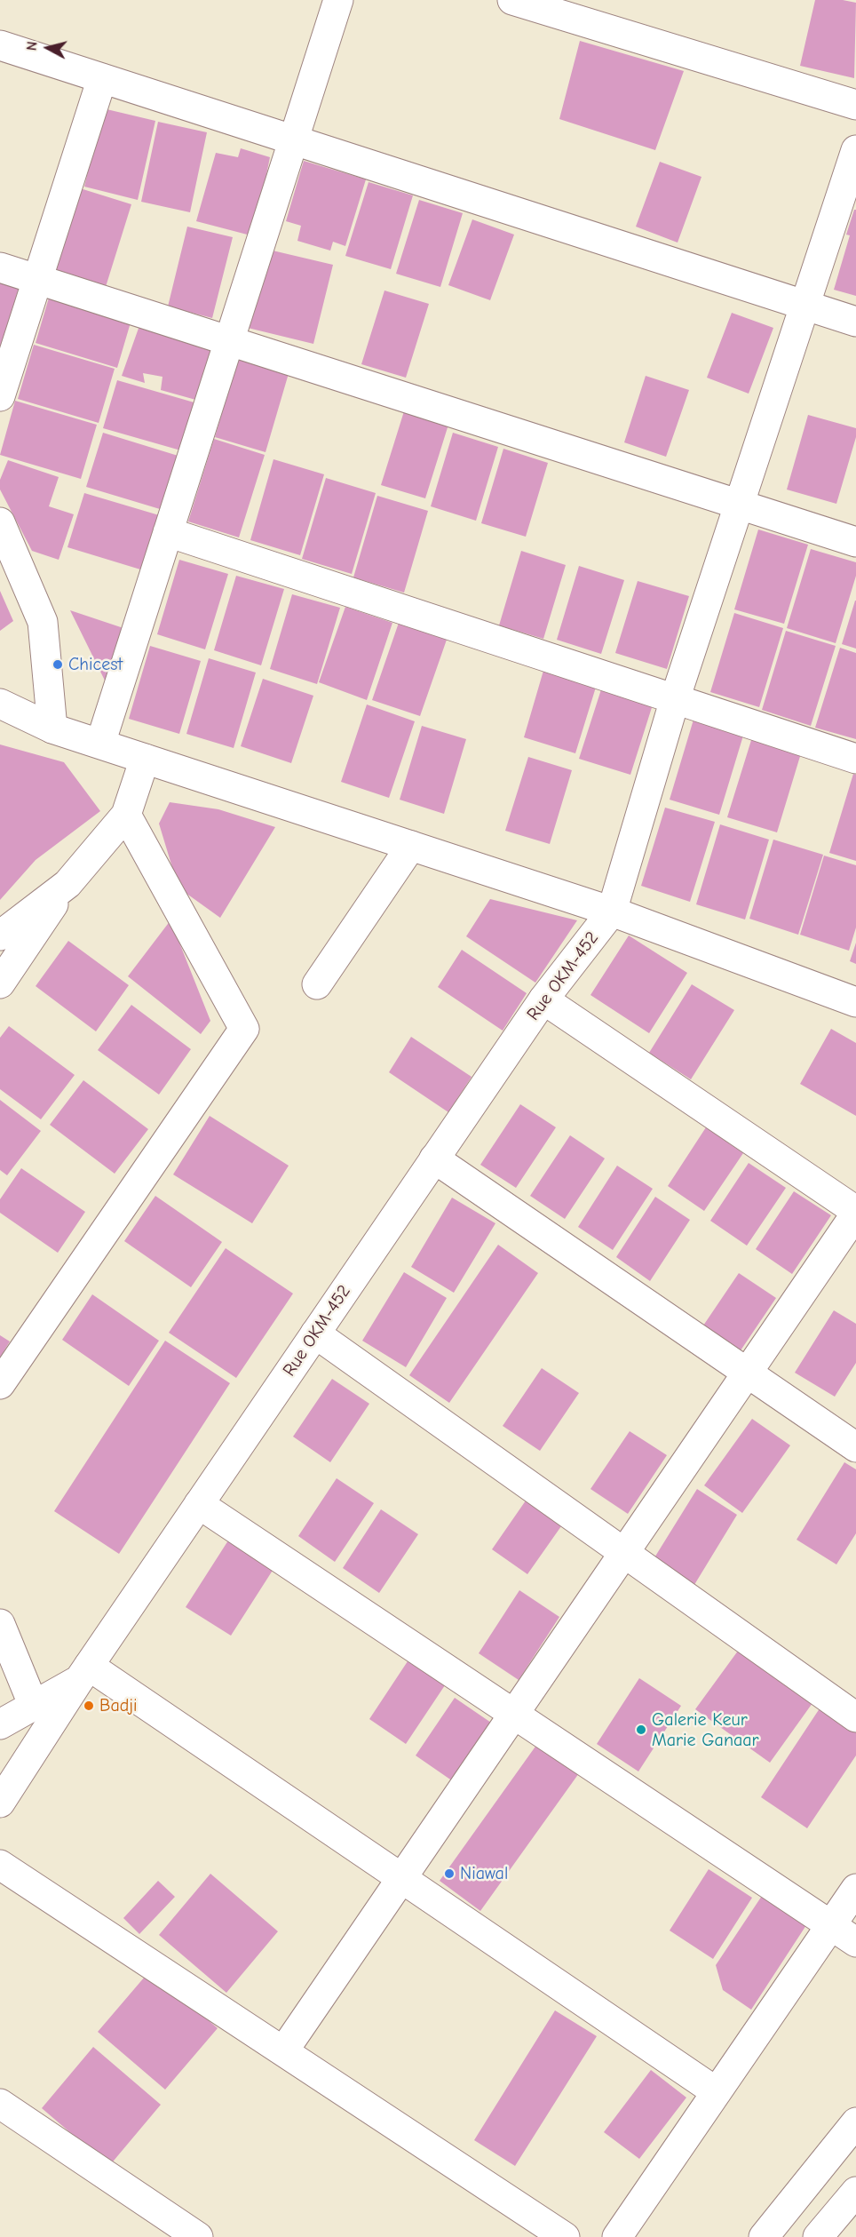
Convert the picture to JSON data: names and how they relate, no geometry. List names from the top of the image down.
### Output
{
  "streets": {
    "main road": ["Rue OKM-452"]
  },
  "places": [
    "Chicest",
    "Badji",
    "Galerie Keur Marie Ganaar",
    "Niawal"
  ],
  "north": "left"
}
